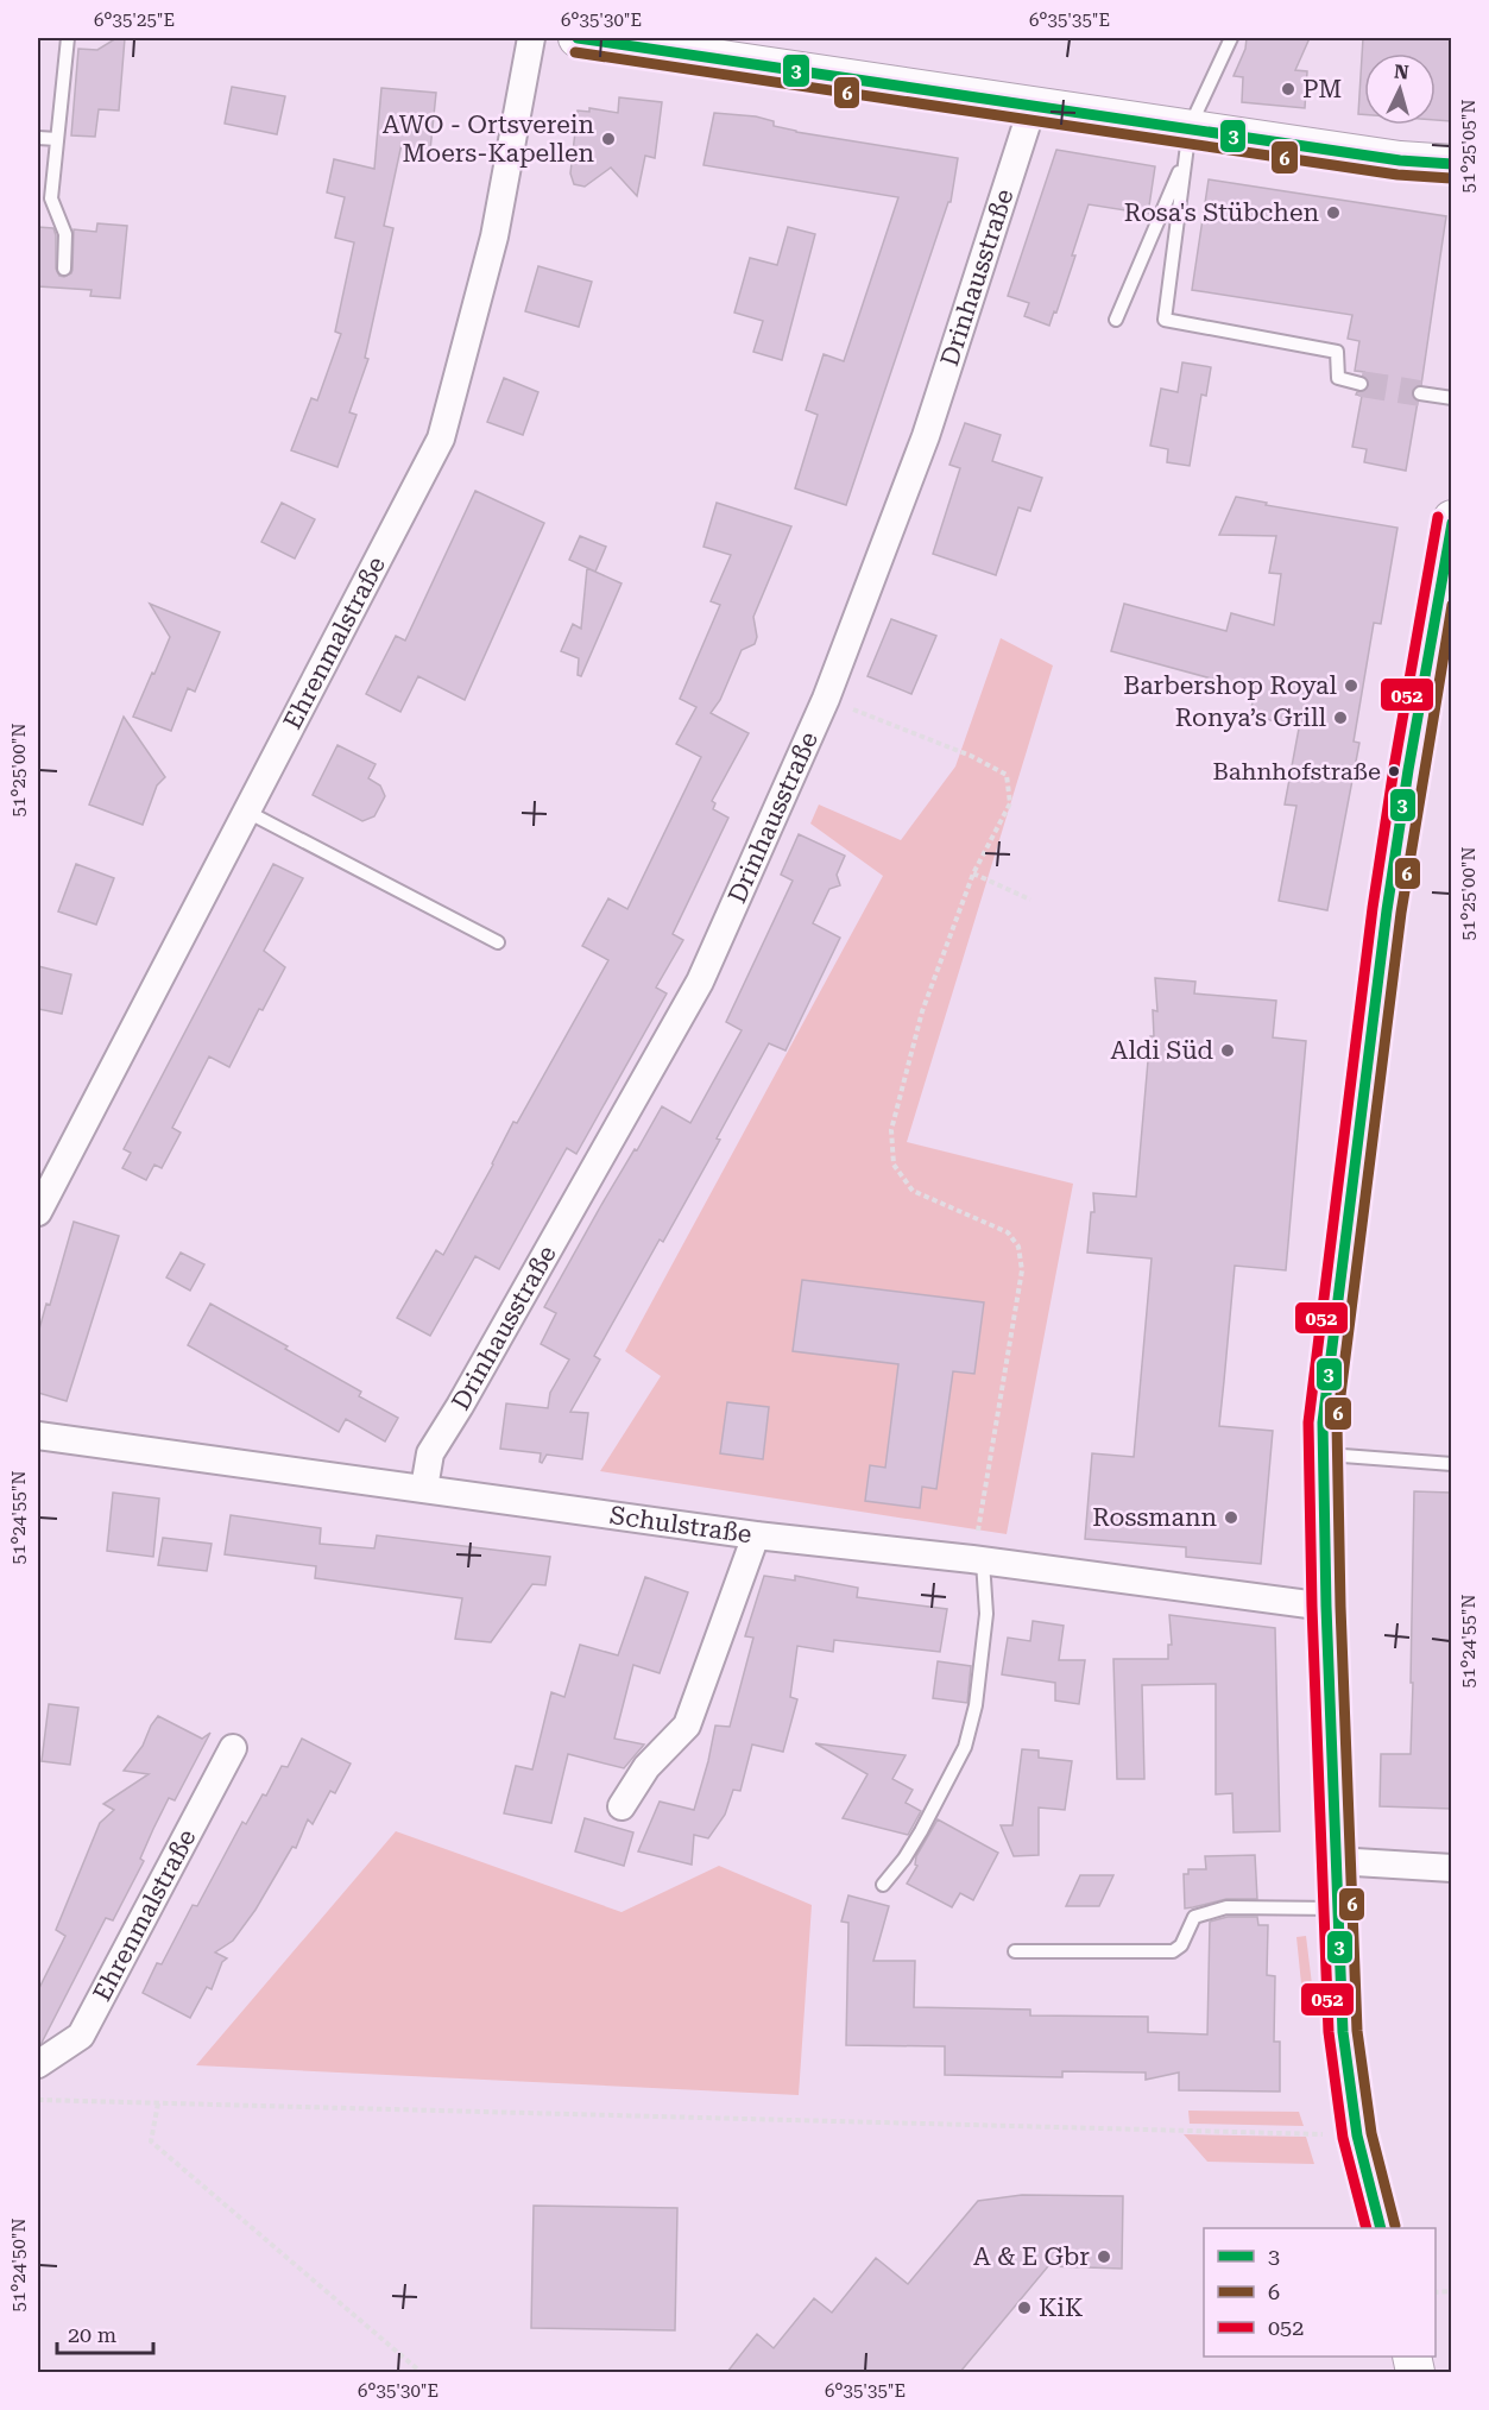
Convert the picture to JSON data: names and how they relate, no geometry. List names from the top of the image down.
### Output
{
  "streets": {
    "street": ["Drinhausstraße", "Ehrenmalstraße", "Schulstraße"]
  },
  "crossings": [
    ["Drinhausstraße", "Schulstraße"]
  ],
  "places": [
    "PM",
    "AWO - Ortsverein Moers-Kapellen",
    "Rosa's Stübchen",
    "Barbershop Royal",
    "Ronya’s Grill",
    "Bahnhofstraße",
    "Aldi Süd",
    "Rossmann",
    "A & E Gbr",
    "KiK"
  ],
  "lines": ["transit line 3", "transit line 6", "transit line 052"],
  "legend": ["3", "6", "052"],
  "scale_bar": "20 m",
  "north": "top",
  "coordinates": [
    "6°35'25\"E",
    "6°35'30\"E",
    "6°35'35\"E",
    "51°25'05\"N",
    "51°25'00\"N",
    "51°24'55\"N",
    "51°24'50\"N"
  ]
}
